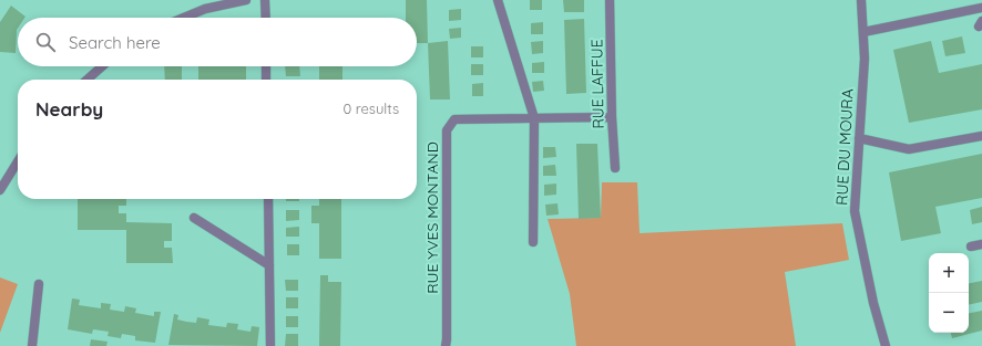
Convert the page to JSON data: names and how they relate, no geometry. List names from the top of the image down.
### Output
{
  "streets": {
    "street": ["RUE LAFFUE", "RUE DU MOURA", "RUE YVES MONTAND"]
  },
  "crossings": [
    ["RUE LAFFUE", "RUE YVES MONTAND"]
  ],
  "page": {
    "search": "Search here",
    "heading": ["Nearby", "0 results"],
    "map_buttons": ["+", "−"]
  }
}
